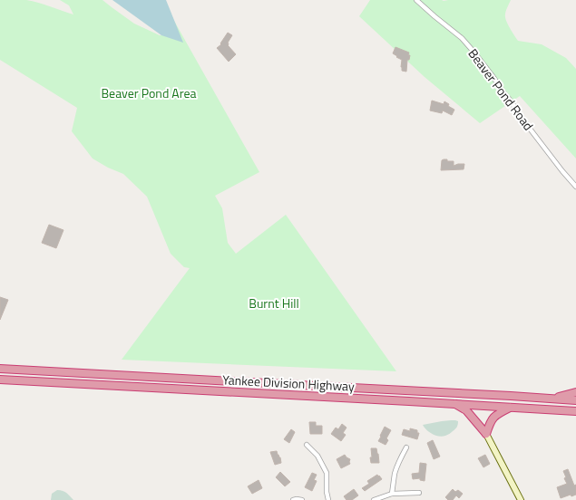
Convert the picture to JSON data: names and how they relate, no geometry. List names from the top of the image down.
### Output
{
  "streets": {
    "highway": ["Yankee Division Highway"],
    "street": ["Beaver Pond Road"]
  },
  "parks": ["Beaver Pond Area", "Burnt Hill"]
}
